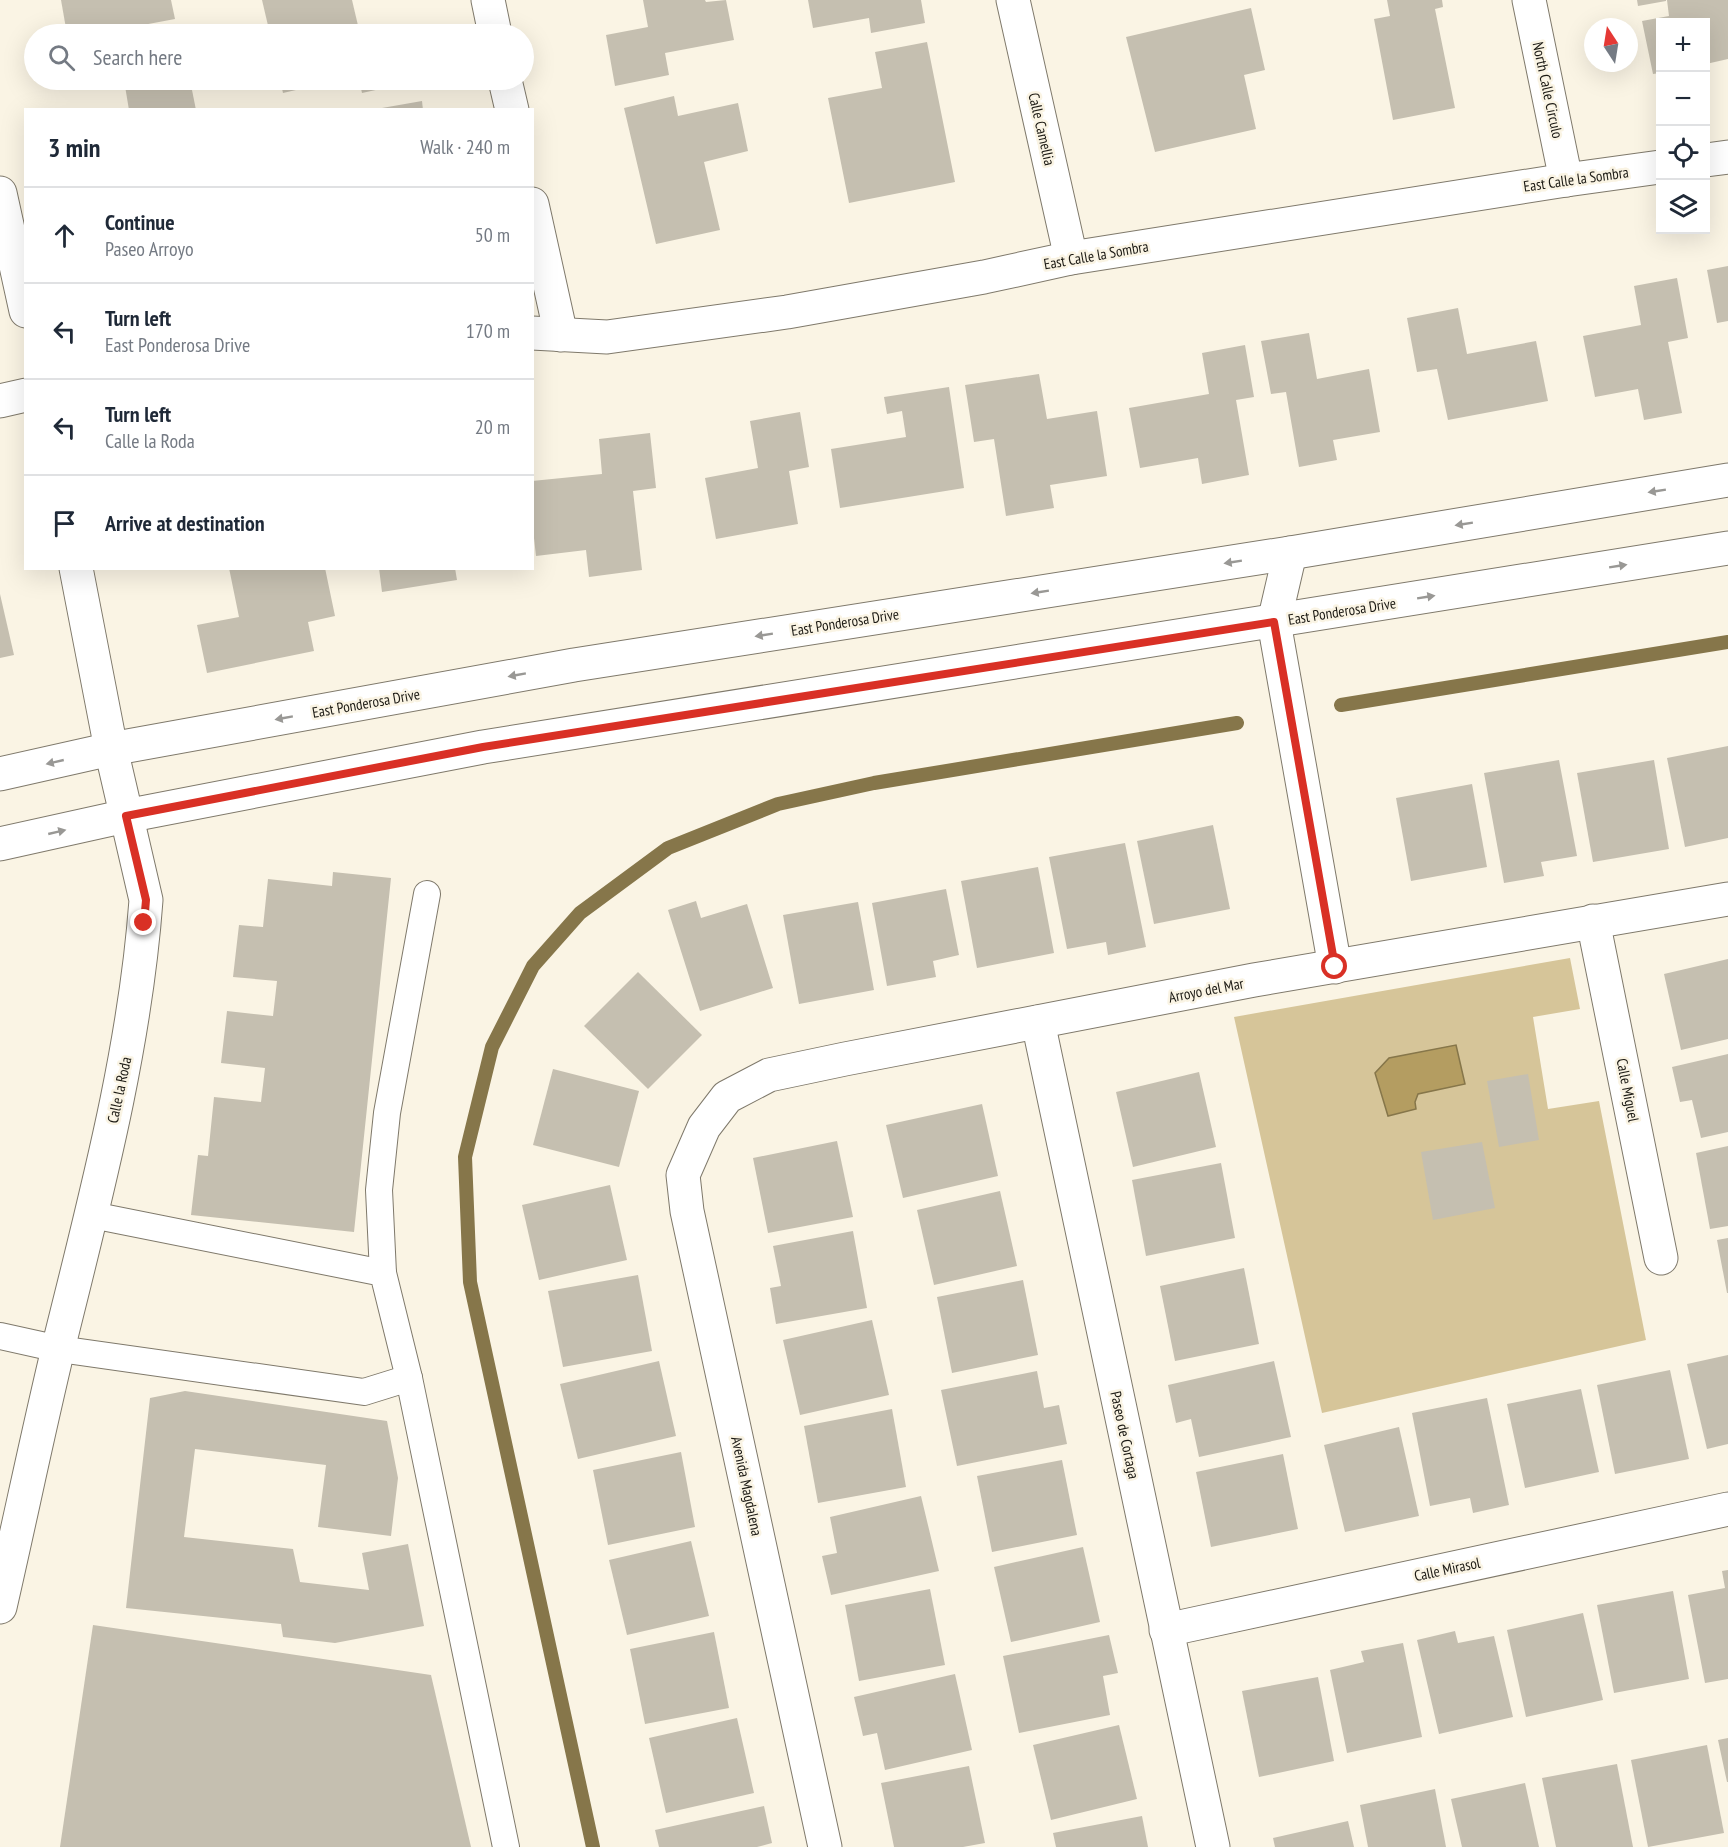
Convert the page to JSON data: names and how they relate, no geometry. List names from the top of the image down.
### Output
{
  "streets": {
    "street": [
      "North Calle Circulo",
      "Calle Camellia",
      "East Calle la Sombra",
      "East Ponderosa Drive",
      "Arroyo del Mar",
      "Calle la Roda",
      "Calle Miguel",
      "Paseo de Cortaga",
      "Avenida Magdalena",
      "Calle Mirasol"
    ]
  },
  "crossings": [
    ["North Calle Circulo", "East Calle la Sombra"],
    ["Calle Camellia", "East Calle la Sombra"],
    ["East Ponderosa Drive", "Calle la Roda"],
    ["Arroyo del Mar", "Calle Miguel"],
    ["Arroyo del Mar", "Paseo de Cortaga"],
    ["Arroyo del Mar", "Avenida Magdalena"],
    ["Paseo de Cortaga", "Calle Mirasol"]
  ],
  "north": "top",
  "page": {
    "map_buttons": ["+", "−"],
    "search": "Search here",
    "heading": ["3 min", "Walk · 240 m"],
    "list": [
      ["Continue", "Paseo Arroyo", "50 m"],
      ["Turn left", "East Ponderosa Drive", "170 m"],
      ["Turn left", "Calle la Roda", "20 m"],
      "Arrive at destination"
    ]
  }
}
